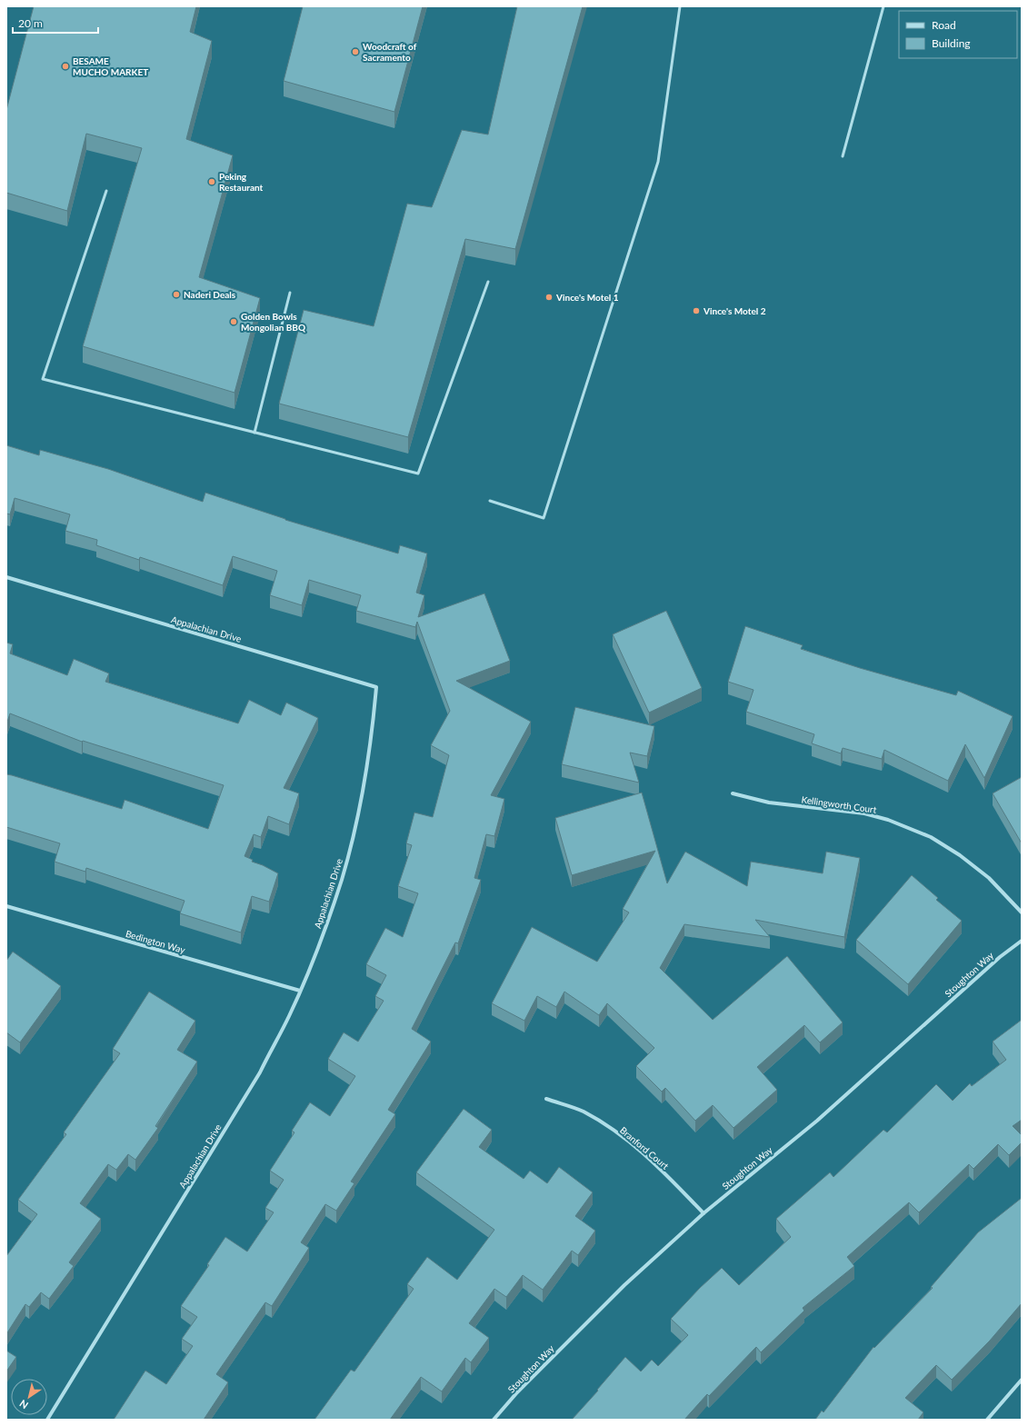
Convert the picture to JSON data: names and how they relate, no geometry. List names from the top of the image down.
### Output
{
  "streets": {
    "street": [
      "Appalachian Drive",
      "Kellingworth Court",
      "Bedington Way",
      "Stoughton Way",
      "Branford Court"
    ]
  },
  "crossings": [
    ["Appalachian Drive", "Bedington Way"],
    ["Stoughton Way", "Branford Court"]
  ],
  "places": [
    "Woodcraft of Sacramento",
    "BESAME MUCHO MARKET",
    "Peking Restaurant",
    "Naderi Deals",
    "Vince's Motel 1",
    "Vince's Motel 2",
    "Golden Bowls Mongolian BBQ"
  ],
  "legend": ["Road", "Building"],
  "scale_bar": "20 m",
  "north": "bottom left"
}
